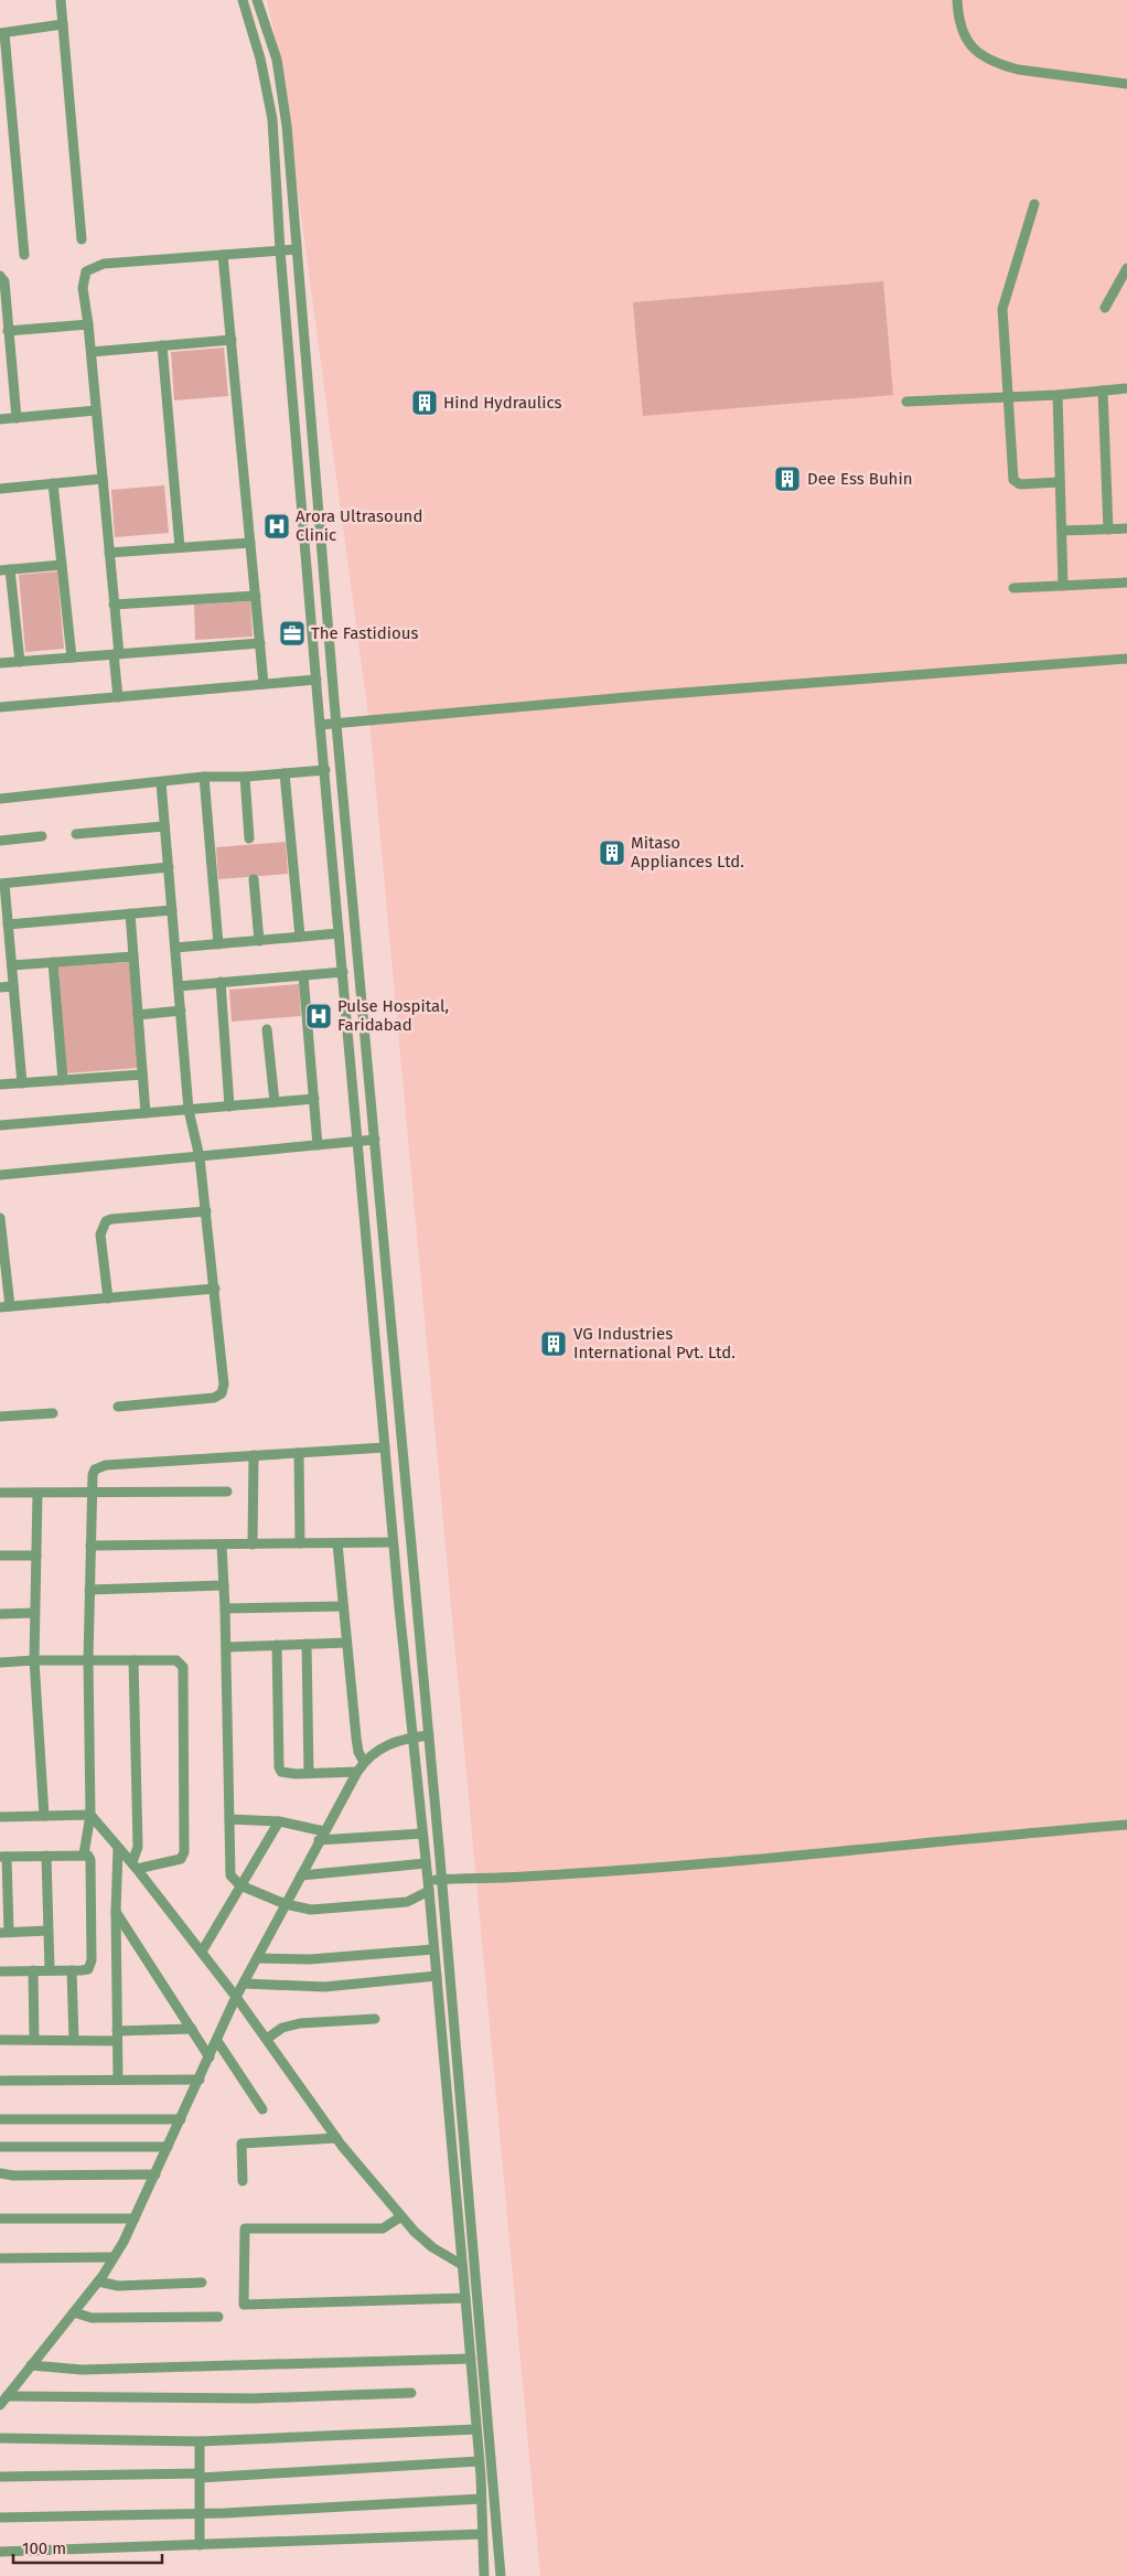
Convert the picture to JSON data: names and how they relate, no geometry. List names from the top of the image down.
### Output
{
  "places": {
    "building": [
      "Hind Hydraulics",
      "Dee Ess Buhin",
      "Mitaso Appliances Ltd.",
      "VG Industries International Pvt. Ltd."
    ],
    "hospital": ["Arora Ultrasound Clinic", "Pulse Hospital, Faridabad"],
    "office": ["The Fastidious"]
  },
  "scale_bar": "100 m"
}
